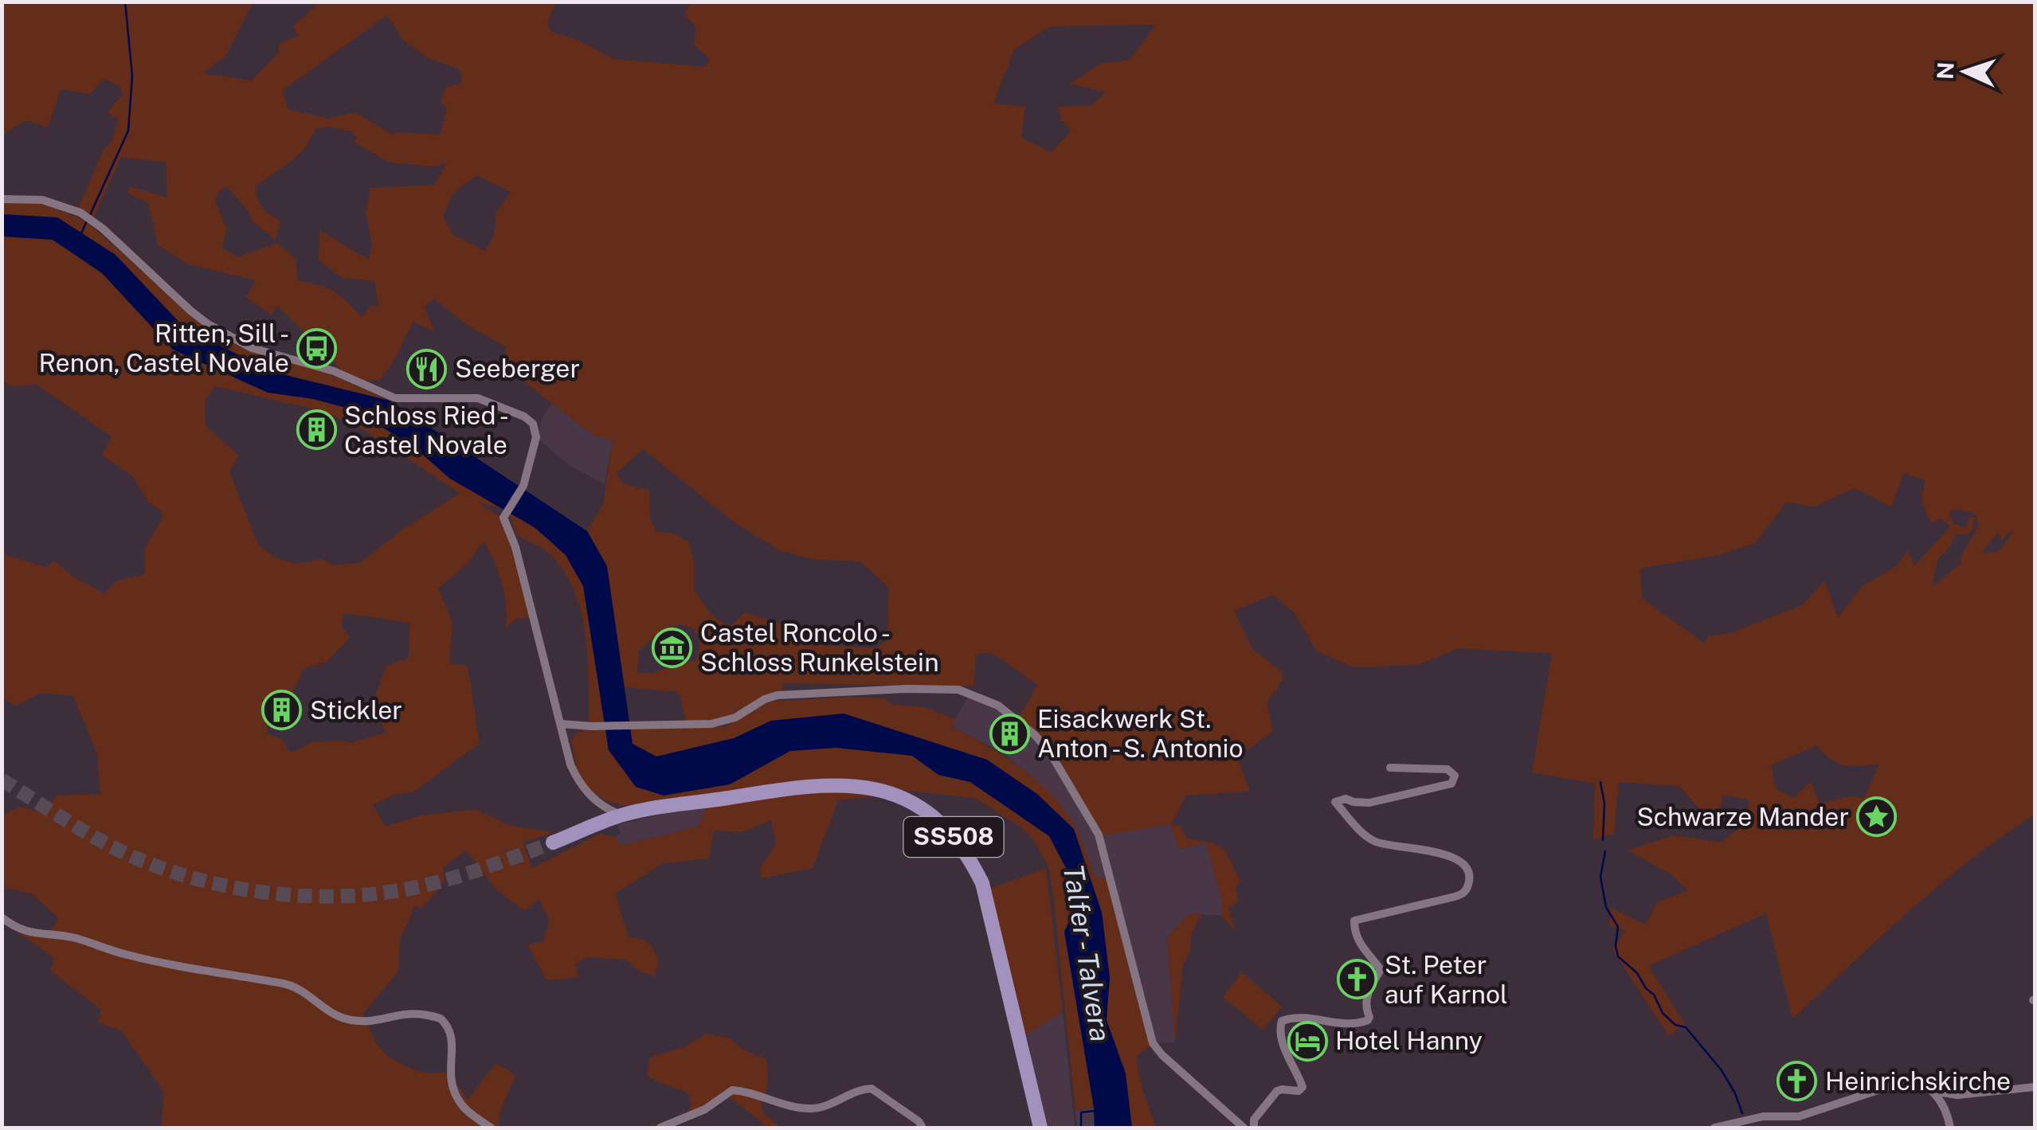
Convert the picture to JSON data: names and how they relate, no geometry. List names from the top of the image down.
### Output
{
  "streets": {
    "main road": ["SS508"]
  },
  "water": ["Talfer - Talvera"],
  "places": {
    "bus stop": ["Ritten, Sill - Renon, Castel Novale"],
    "restaurant": ["Seeberger"],
    "building": ["Schloss Ried - Castel Novale", "Stickler", "Eisackwerk St. Anton - S. Antonio"],
    "museum": ["Castel Roncolo - Schloss Runkelstein"],
    "place": ["Schwarze Mander"],
    "church": ["St. Peter auf Karnol", "Heinrichskirche"],
    "hotel": ["Hotel Hanny"]
  },
  "north": "left"
}
